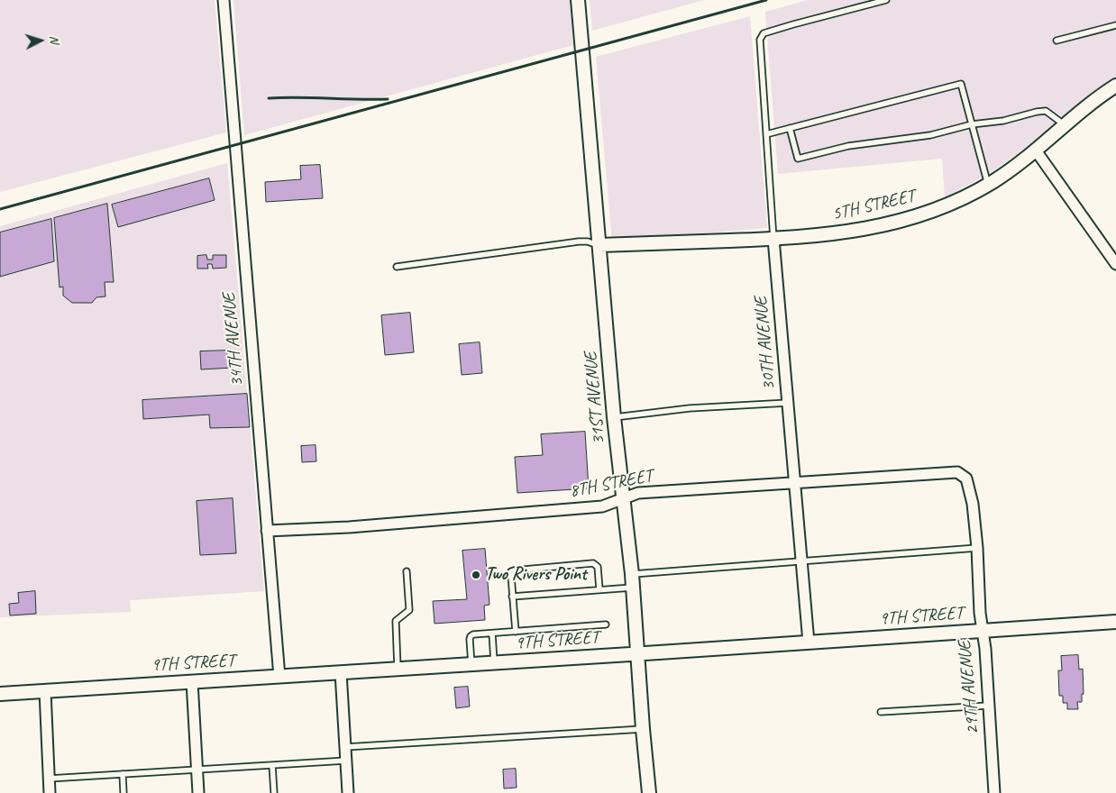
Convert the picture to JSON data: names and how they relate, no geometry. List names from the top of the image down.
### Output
{
  "streets": {
    "street": [
      "5TH STREET",
      "34TH AVENUE",
      "30TH AVENUE",
      "31ST AVENUE",
      "8TH STREET",
      "9TH STREET",
      "29TH AVENUE"
    ]
  },
  "crossings": [
    ["5TH STREET", "30TH AVENUE"],
    ["5TH STREET", "31ST AVENUE"],
    ["34TH AVENUE", "8TH STREET"],
    ["34TH AVENUE", "9TH STREET"],
    ["30TH AVENUE", "8TH STREET"],
    ["30TH AVENUE", "9TH STREET"],
    ["31ST AVENUE", "8TH STREET"],
    ["31ST AVENUE", "9TH STREET"],
    ["8TH STREET", "29TH AVENUE"],
    ["9TH STREET", "29TH AVENUE"]
  ],
  "places": ["Two Rivers Point"],
  "north": "right"
}
